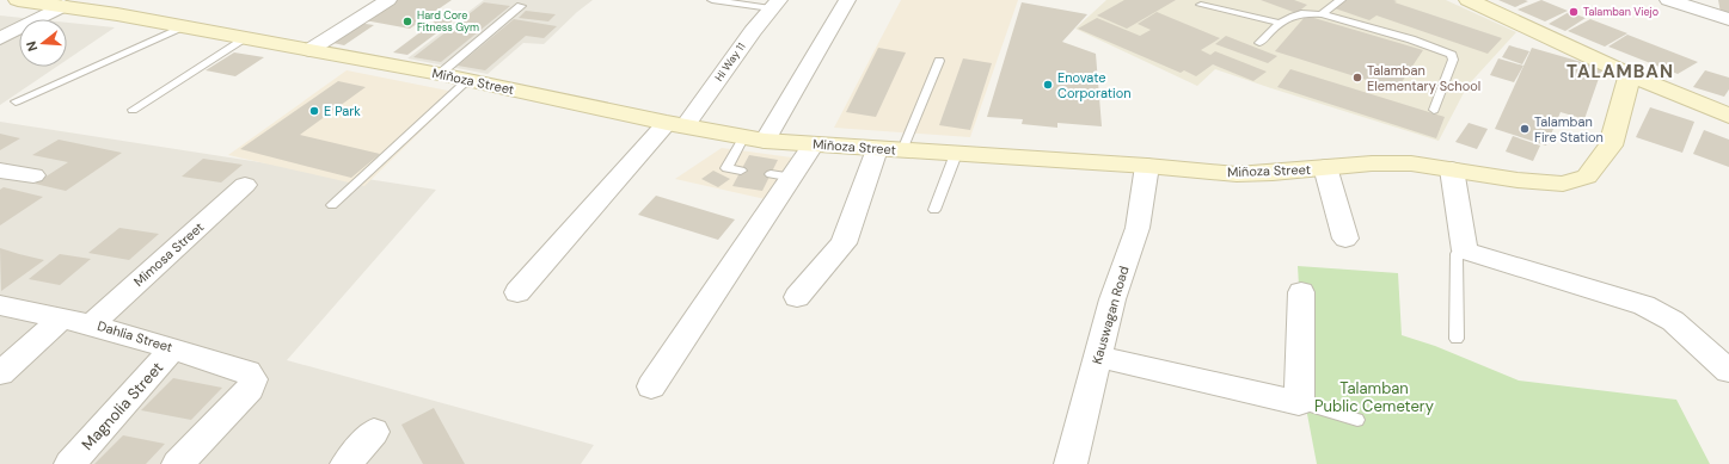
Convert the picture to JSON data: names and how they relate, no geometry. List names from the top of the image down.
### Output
{
  "streets": {
    "main road": ["Miñoza Street"],
    "street": [
      "Hi Way 11",
      "Mimosa Street",
      "Kauswagan Road",
      "Dahlia Street",
      "Magnolia Street"
    ]
  },
  "crossings": [
    ["Hi Way 11", "Miñoza Street"],
    ["Miñoza Street", "Kauswagan Road"],
    ["Mimosa Street", "Dahlia Street"],
    ["Dahlia Street", "Magnolia Street"]
  ],
  "districts": ["TALAMBAN"],
  "parks": ["Talamban Public Cemetery"],
  "places": [
    "Talamban Viejo",
    "Hard Core Fitness Gym",
    "Talamban Elementary School",
    "Enovate Corporation",
    "E Park",
    "Talamban Fire Station"
  ],
  "north": "left"
}
